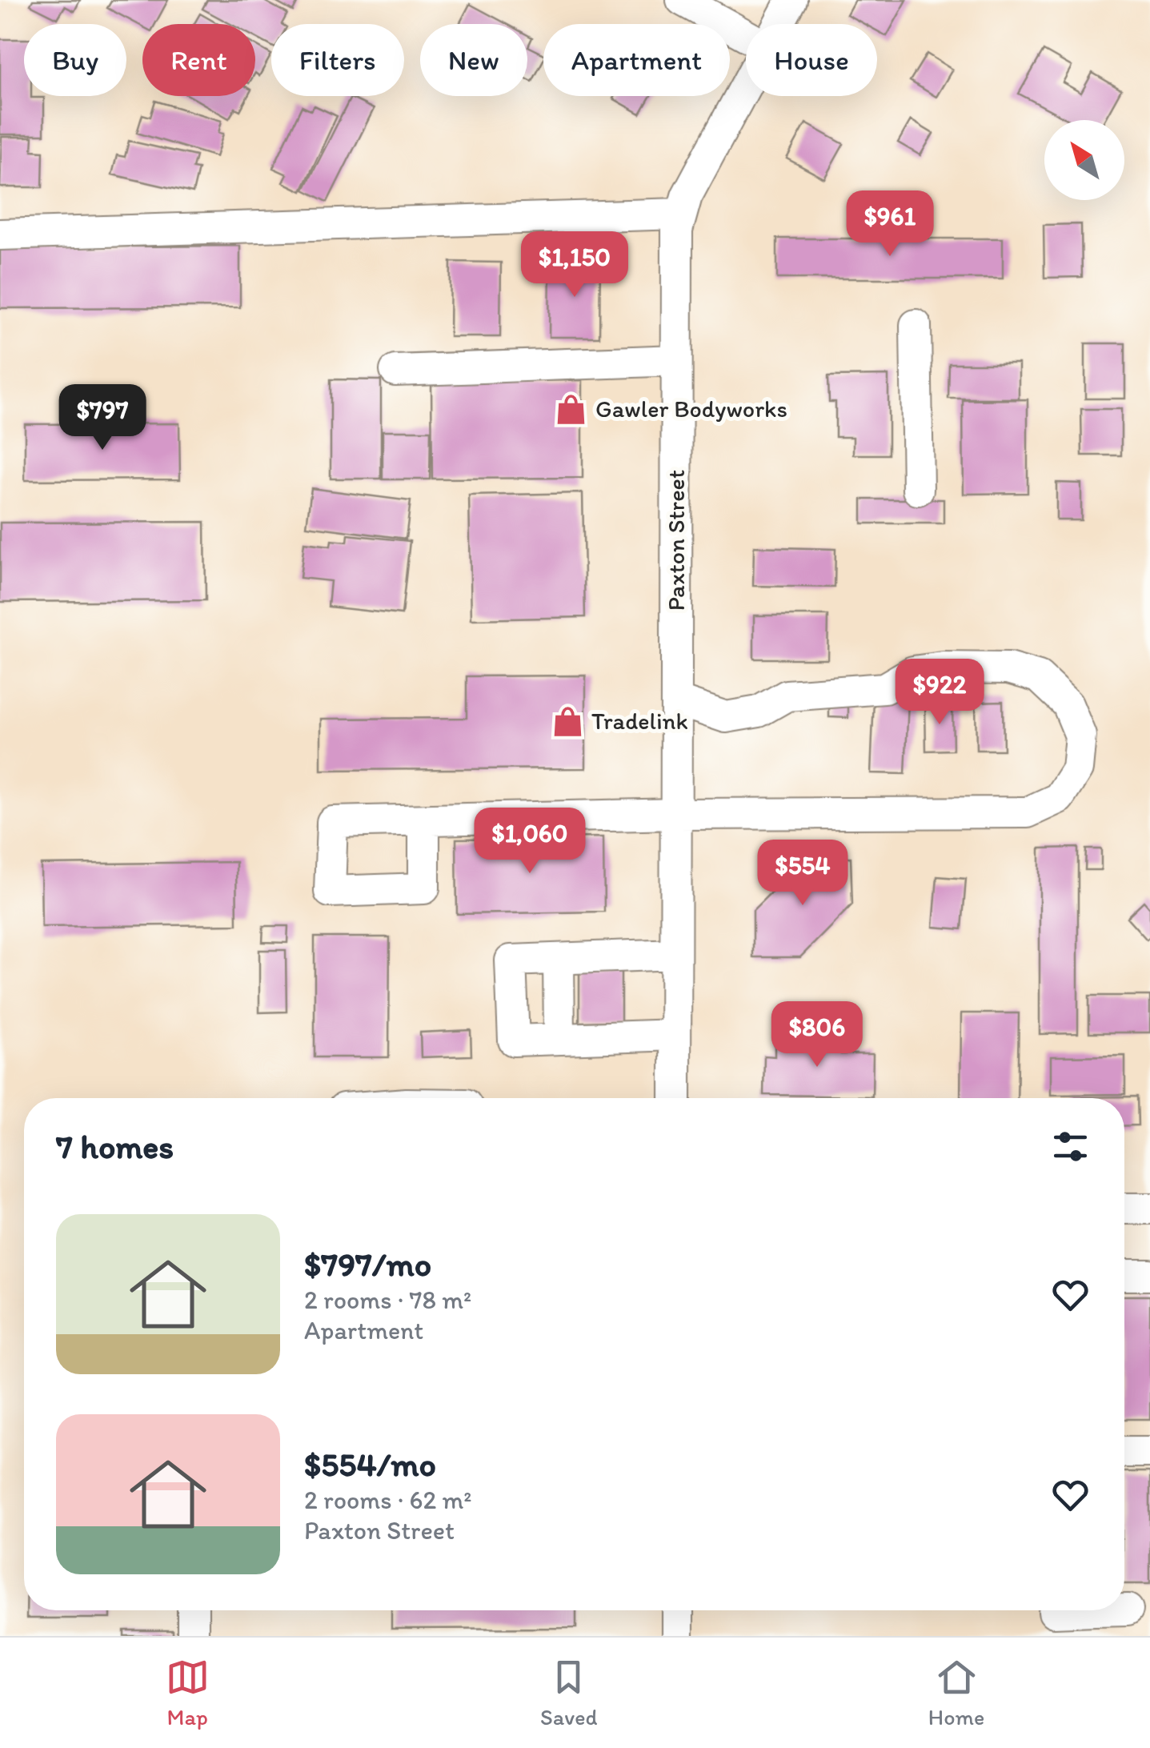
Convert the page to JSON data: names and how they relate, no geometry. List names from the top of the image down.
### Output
{
  "streets": {
    "street": ["Paxton Street"]
  },
  "places": {
    "shop": ["Gawler Bodyworks", "Tradelink"]
  },
  "north": "top left",
  "page": {
    "chip": [
      "Buy",
      "Rent",
      "Filters",
      "New",
      "Apartment",
      "House"
    ],
    "price": [
      "$961",
      "$1,150",
      "$797",
      "$922",
      "$1,060",
      "$554",
      "$806"
    ],
    "heading": "7 homes",
    "list": [
      {
        "name": "$797/mo",
        "note": "2 rooms · 78 m² · Apartment"
      },
      {
        "name": "$554/mo",
        "note": "2 rooms · 62 m² · Paxton Street"
      }
    ],
    "tabs": ["Map", "Saved", "Home"]
  }
}
